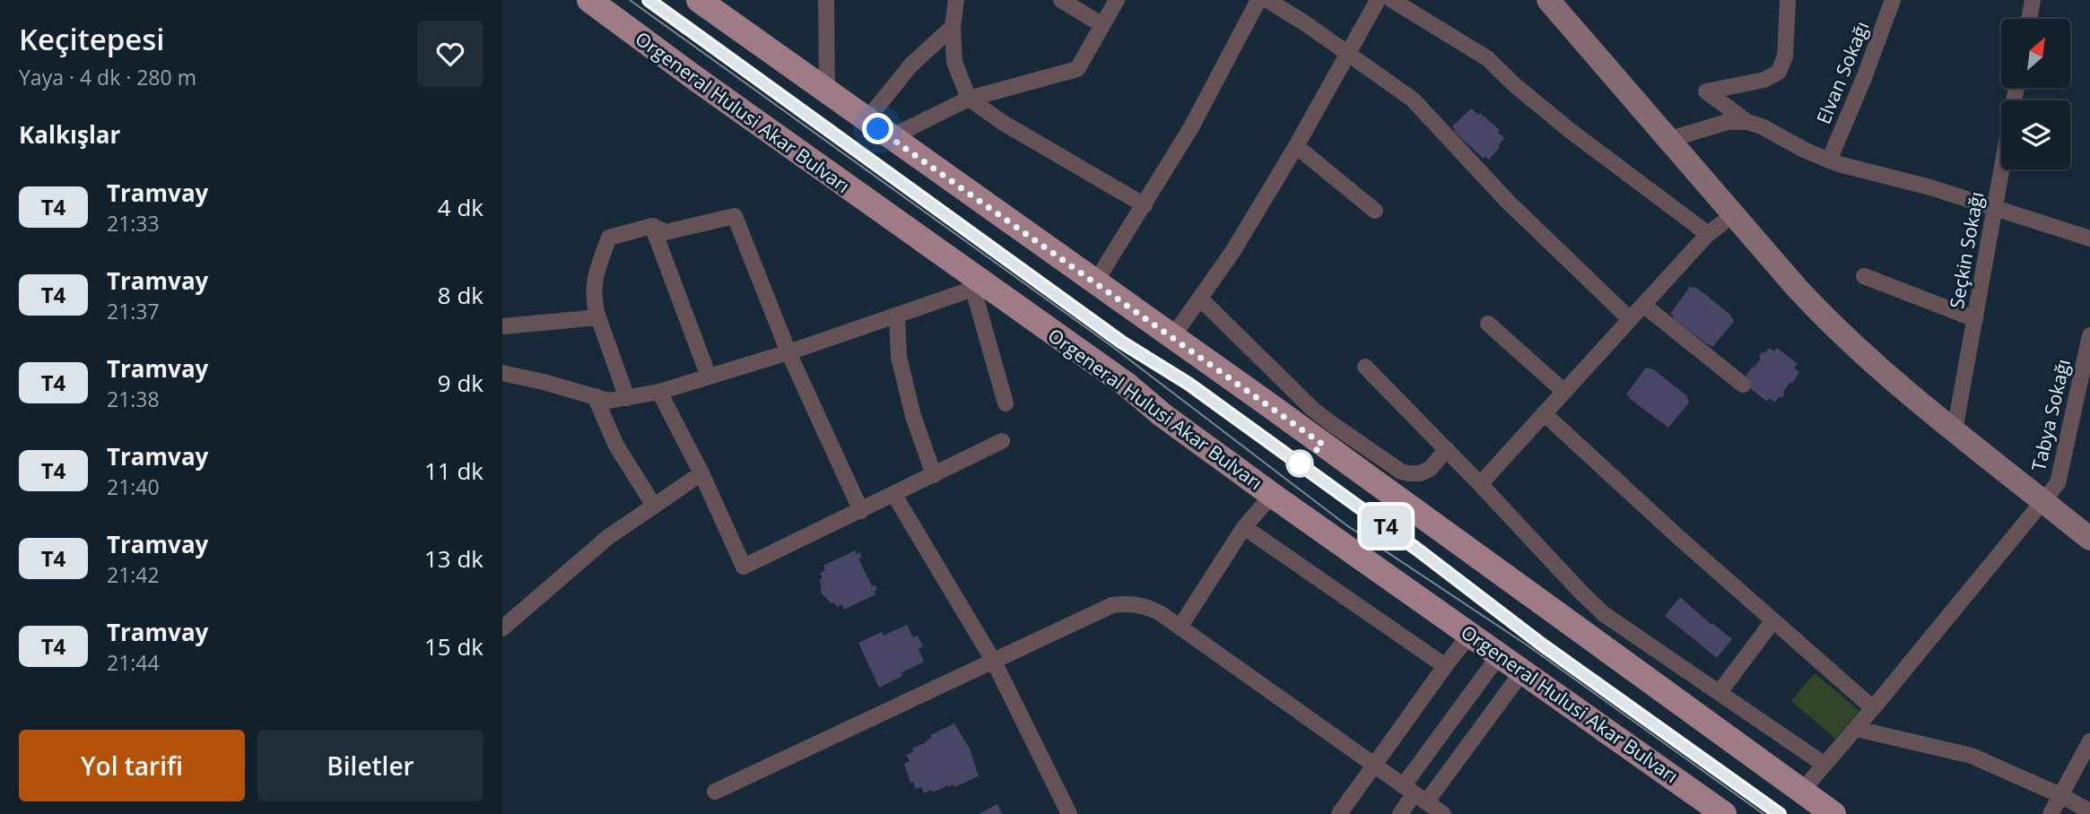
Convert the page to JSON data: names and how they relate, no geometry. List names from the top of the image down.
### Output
{
  "streets": {
    "main road": ["Orgeneral Hulusi Akar Bulvarı"],
    "street": ["Elvan Sokağı", "Seçkin Sokağı", "Tabya Sokağı"]
  },
  "lines": ["tram line T4"],
  "north": "top right",
  "page": {
    "heading": [
      ["Keçitepesi", "Yaya · 4 dk · 280 m"],
      "Kalkışlar"
    ],
    "on_map": "T4",
    "list": [
      {
        "mark": "T4",
        "name": "Tramvay",
        "note": "21:33",
        "value": "4 dk"
      },
      {
        "mark": "T4",
        "name": "Tramvay",
        "note": "21:37",
        "value": "8 dk"
      },
      {
        "mark": "T4",
        "name": "Tramvay",
        "note": "21:38",
        "value": "9 dk"
      },
      {
        "mark": "T4",
        "name": "Tramvay",
        "note": "21:40",
        "value": "11 dk"
      },
      {
        "mark": "T4",
        "name": "Tramvay",
        "note": "21:42",
        "value": "13 dk"
      },
      {
        "mark": "T4",
        "name": "Tramvay",
        "note": "21:44",
        "value": "15 dk"
      }
    ],
    "buttons": ["Yol tarifi", "Biletler"]
  }
}
